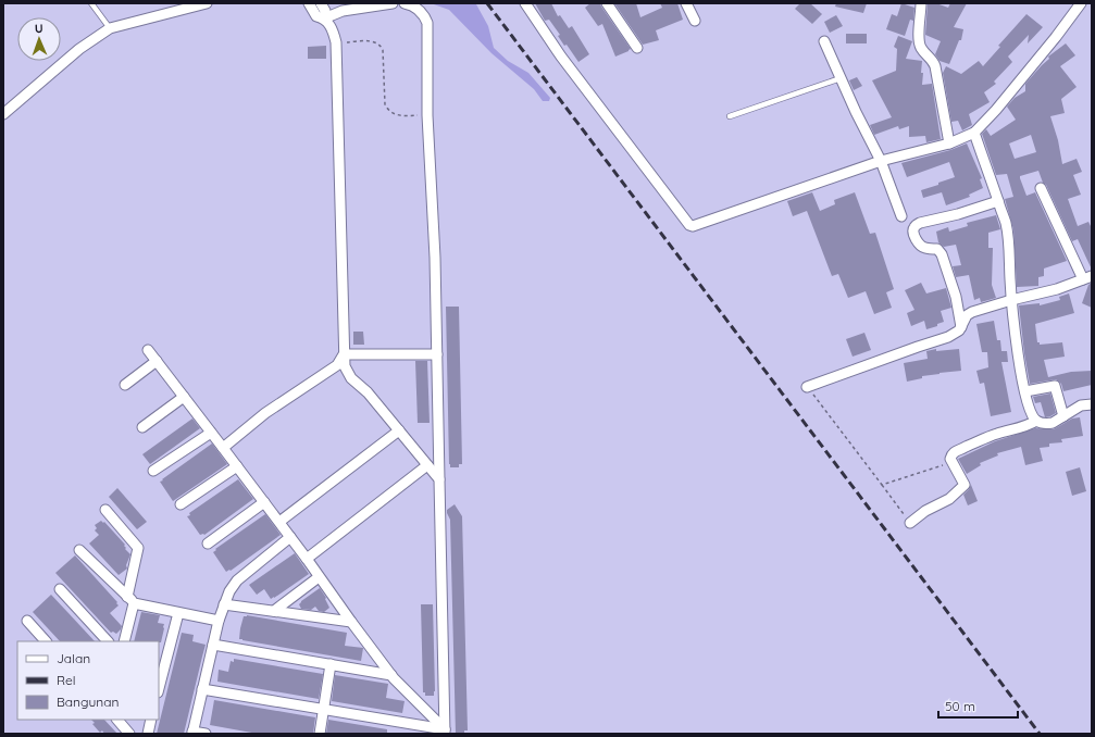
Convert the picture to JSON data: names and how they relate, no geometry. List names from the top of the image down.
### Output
{
  "legend": ["Jalan", "Rel", "Bangunan"],
  "scale_bar": "50 m",
  "north": "top"
}
